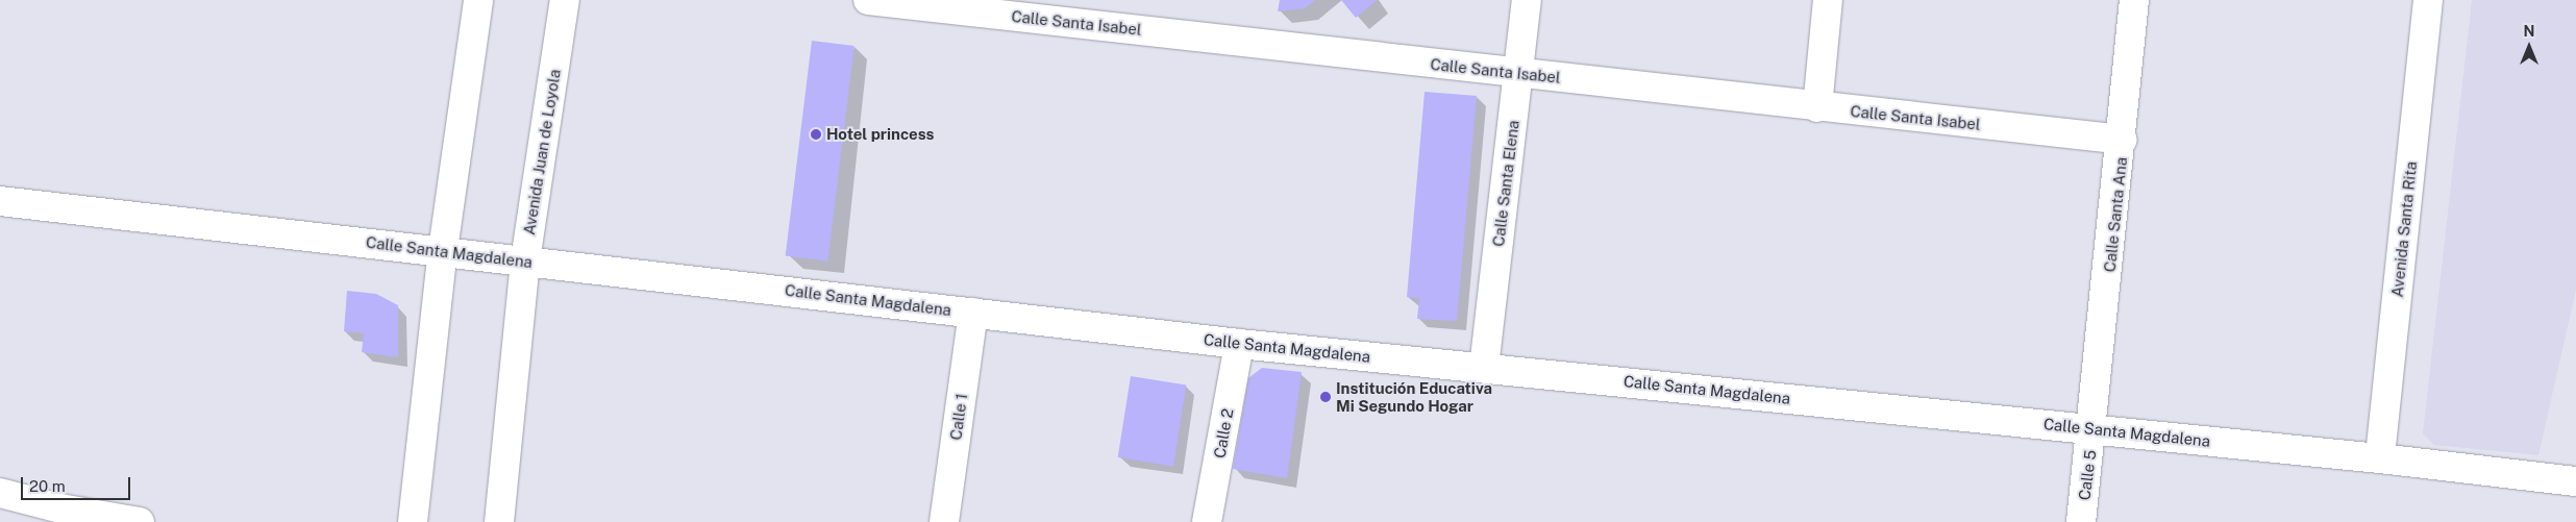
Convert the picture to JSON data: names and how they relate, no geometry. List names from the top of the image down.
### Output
{
  "streets": {
    "street": [
      "Calle Santa Isabel",
      "Avenida Juan de Loyola",
      "Calle Santa Elena",
      "Calle Santa Ana",
      "Avenida Santa Rita",
      "Calle Santa Magdalena",
      "Calle 1",
      "Calle 2",
      "Calle 5"
    ]
  },
  "crossings": [
    ["Calle Santa Isabel", "Calle Santa Elena"],
    ["Calle Santa Isabel", "Calle Santa Ana"],
    ["Avenida Juan de Loyola", "Calle Santa Magdalena"],
    ["Calle Santa Elena", "Calle Santa Magdalena"],
    ["Calle Santa Ana", "Calle Santa Magdalena"],
    ["Calle Santa Ana", "Calle 5"],
    ["Avenida Santa Rita", "Calle Santa Magdalena"],
    ["Calle Santa Magdalena", "Calle 1"],
    ["Calle Santa Magdalena", "Calle 2"],
    ["Calle Santa Magdalena", "Calle 5"]
  ],
  "places": ["Hotel princess", "Institución Educativa Mi Segundo Hogar"],
  "scale_bar": "20 m",
  "north": "top"
}
